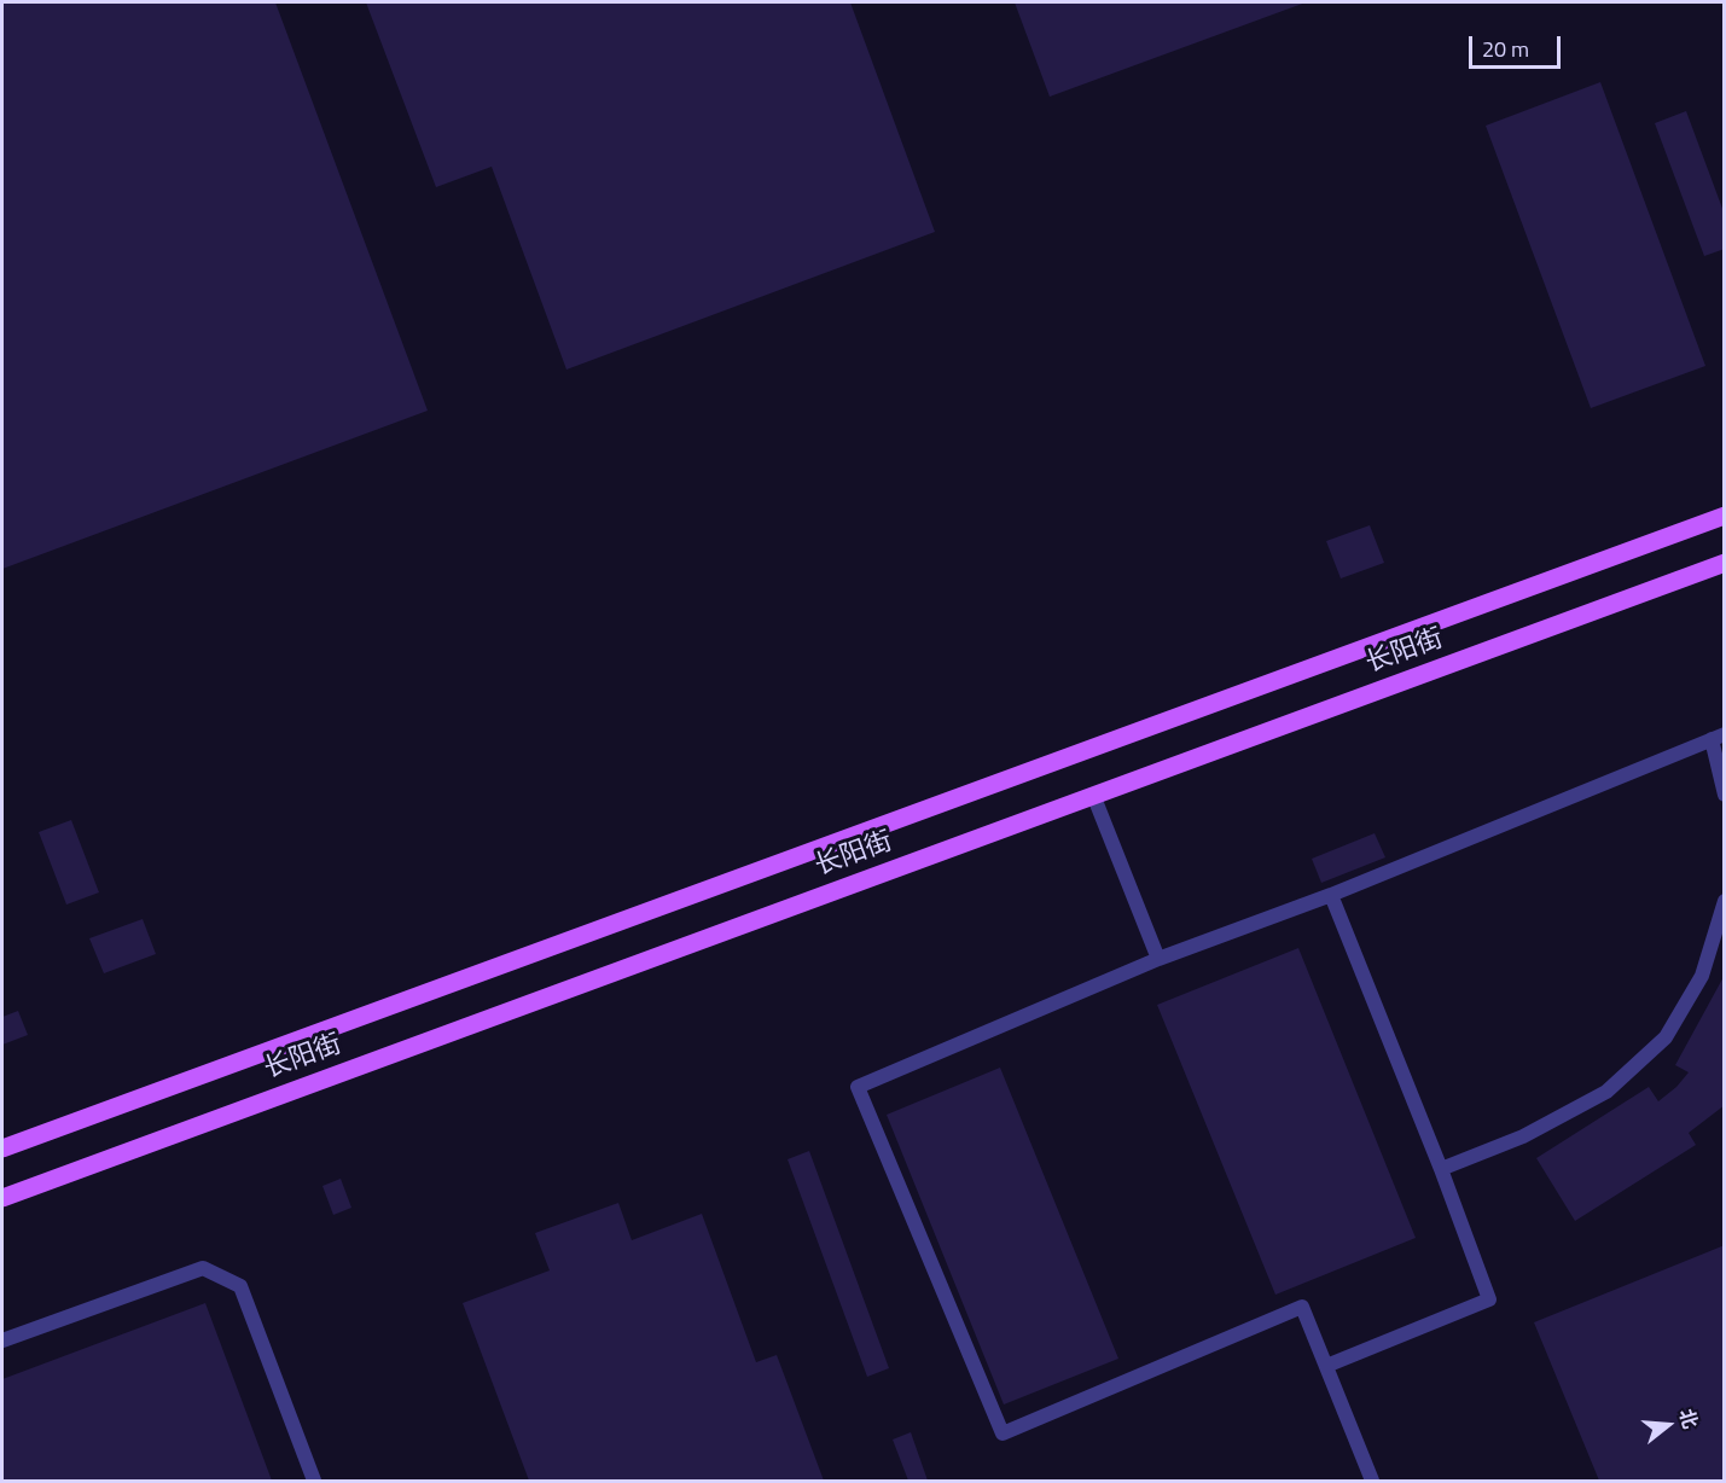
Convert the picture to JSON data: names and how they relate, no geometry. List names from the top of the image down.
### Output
{
  "streets": {
    "main road": ["长阳街"]
  },
  "scale_bar": "20 m",
  "north": "right"
}
